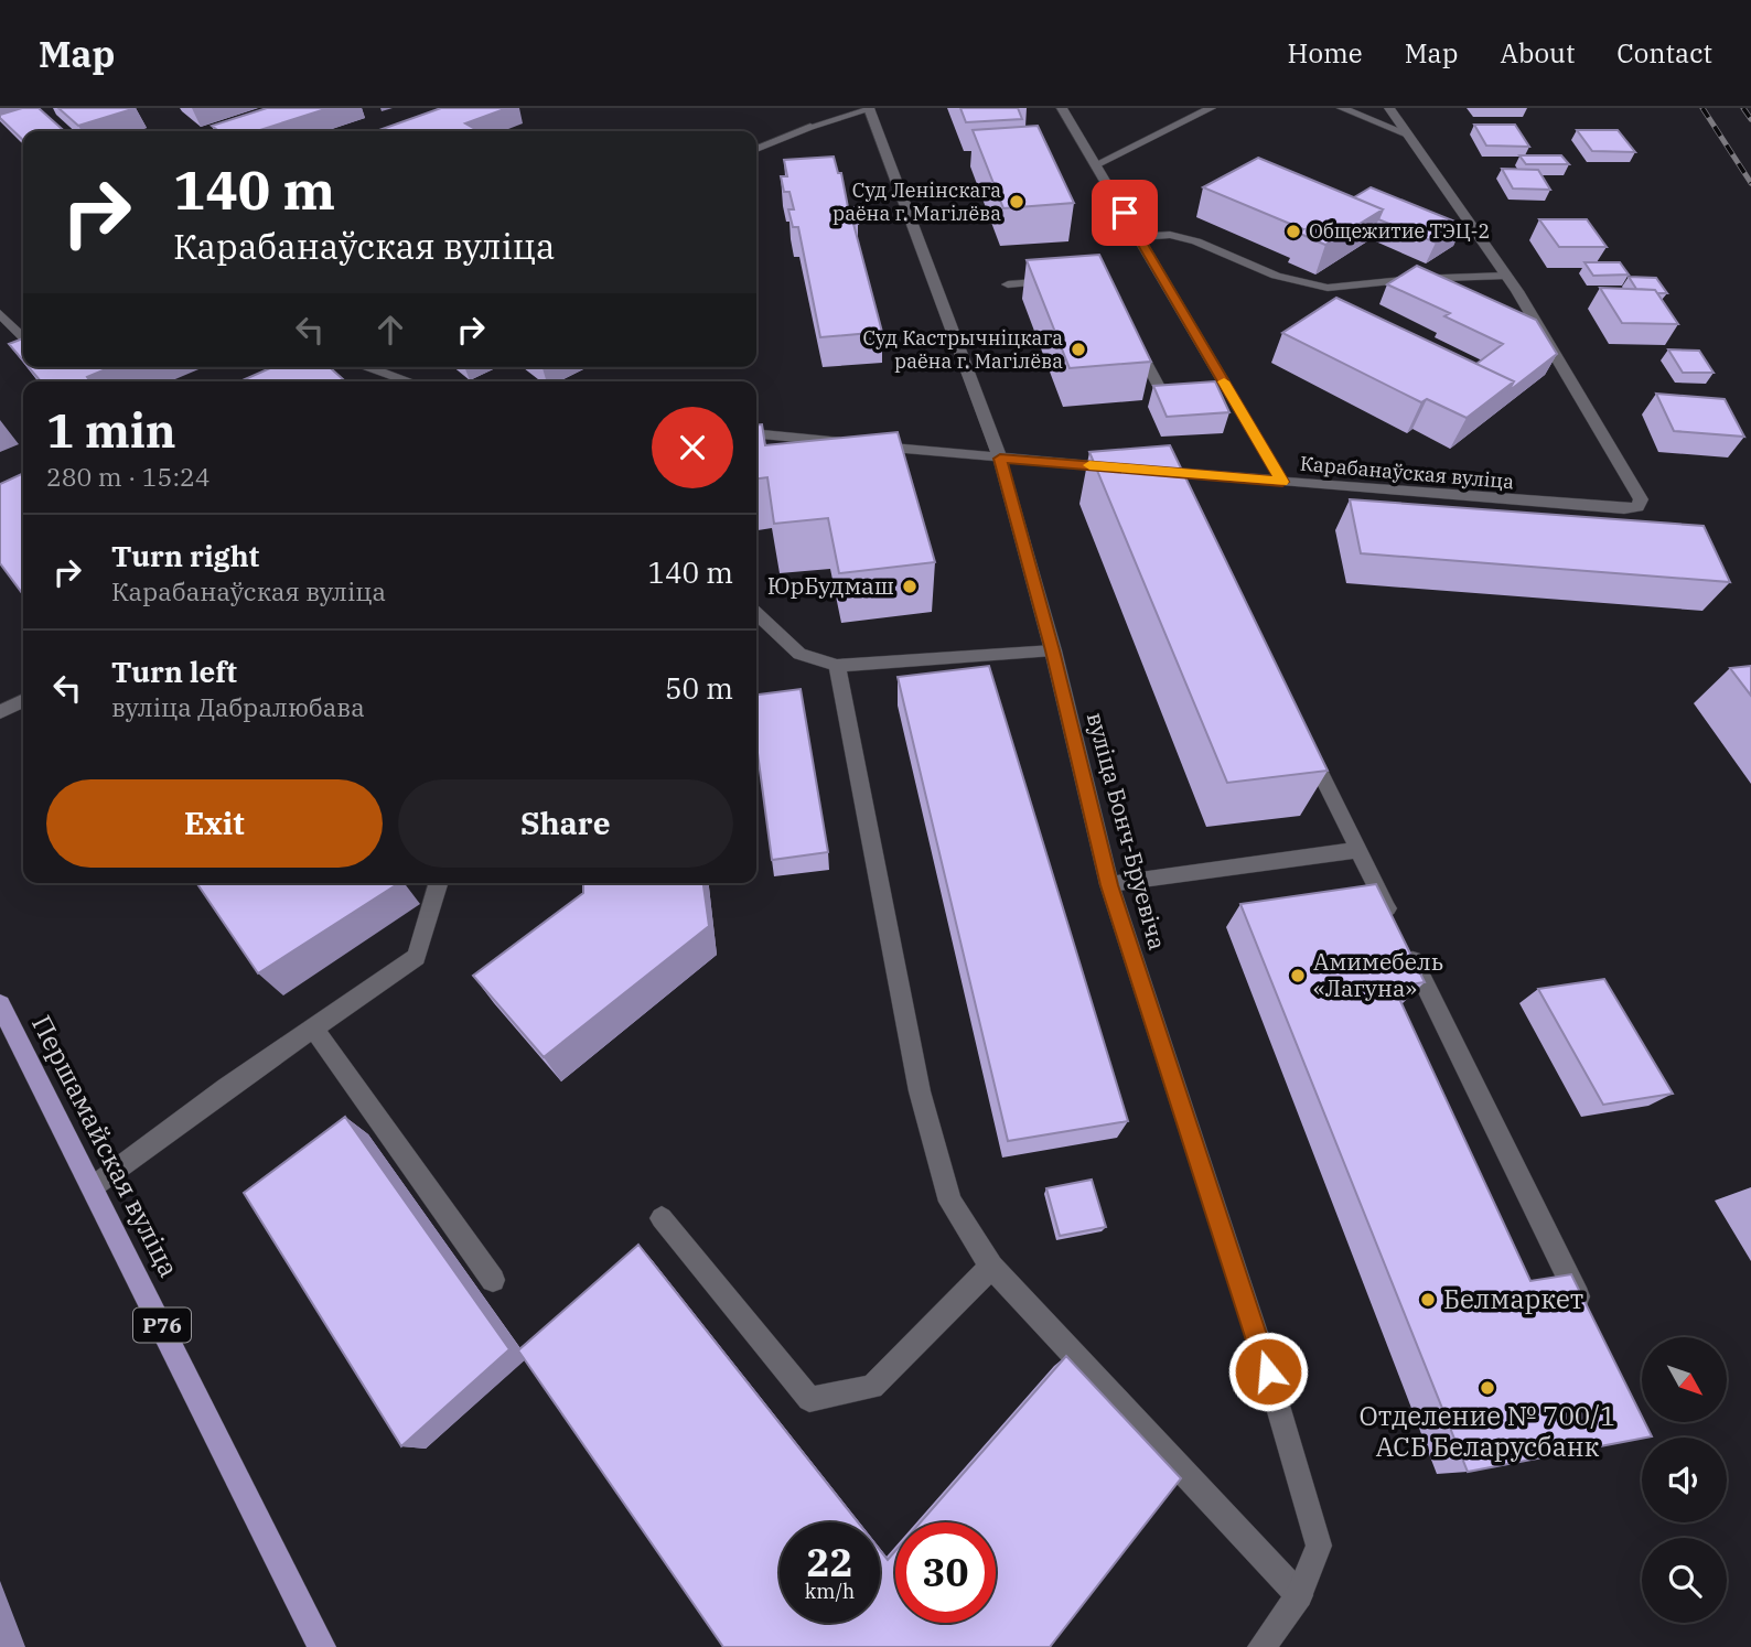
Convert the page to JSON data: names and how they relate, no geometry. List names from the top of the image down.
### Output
{
  "streets": {
    "main road": ["Першамайская вуліца", "Р76"],
    "street": ["Карабанаўская вуліца", "вуліца Бонч-Бруевіча"]
  },
  "crossings": [
    ["Карабанаўская вуліца", "вуліца Бонч-Бруевіча"]
  ],
  "places": [
    "Суд Ленінскага раёна г. Магілёва",
    "Общежитие ТЭЦ-2",
    "Суд Кастрычніцкага раёна г. Магілёва",
    "ЮрБудмаш",
    "Амимебель «Лагуна»",
    "Белмаркет",
    "Отделение № 700/1 АСБ Беларусбанк"
  ],
  "north": "bottom right",
  "page": {
    "header": "Map",
    "nav": [
      "Home",
      "Map",
      "About",
      "Contact"
    ],
    "turn": ["140 m", "Карабанаўская вуліца"],
    "heading": ["1 min", "280 m · 15:24"],
    "list": [
      {
        "name": "Turn right",
        "note": "Карабанаўская вуліца",
        "value": "140 m"
      },
      {
        "name": "Turn left",
        "note": "вуліца Дабралюбава",
        "value": "50 m"
      }
    ],
    "buttons": ["Exit", "Share"],
    "speed": "22 km/h",
    "limit": "30"
  }
}
